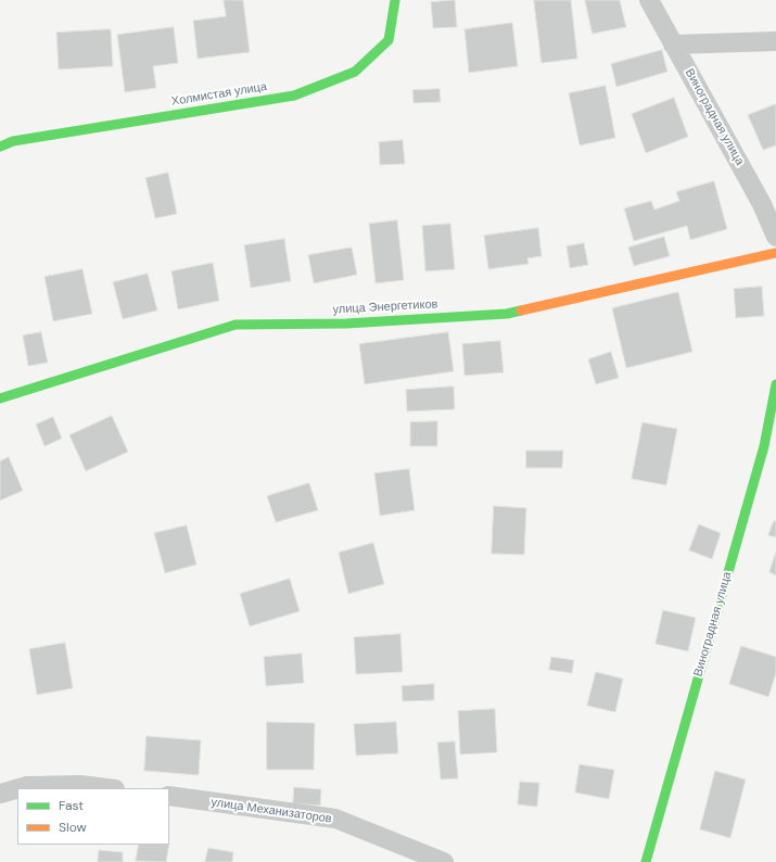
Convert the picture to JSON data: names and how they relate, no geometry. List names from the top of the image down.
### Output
{
  "streets": {
    "street": [
      "Холмистая улица",
      "Виноградная улица",
      "улица Энергетиков",
      "улица Механизаторов"
    ]
  },
  "legend": ["Fast", "Slow"]
}
